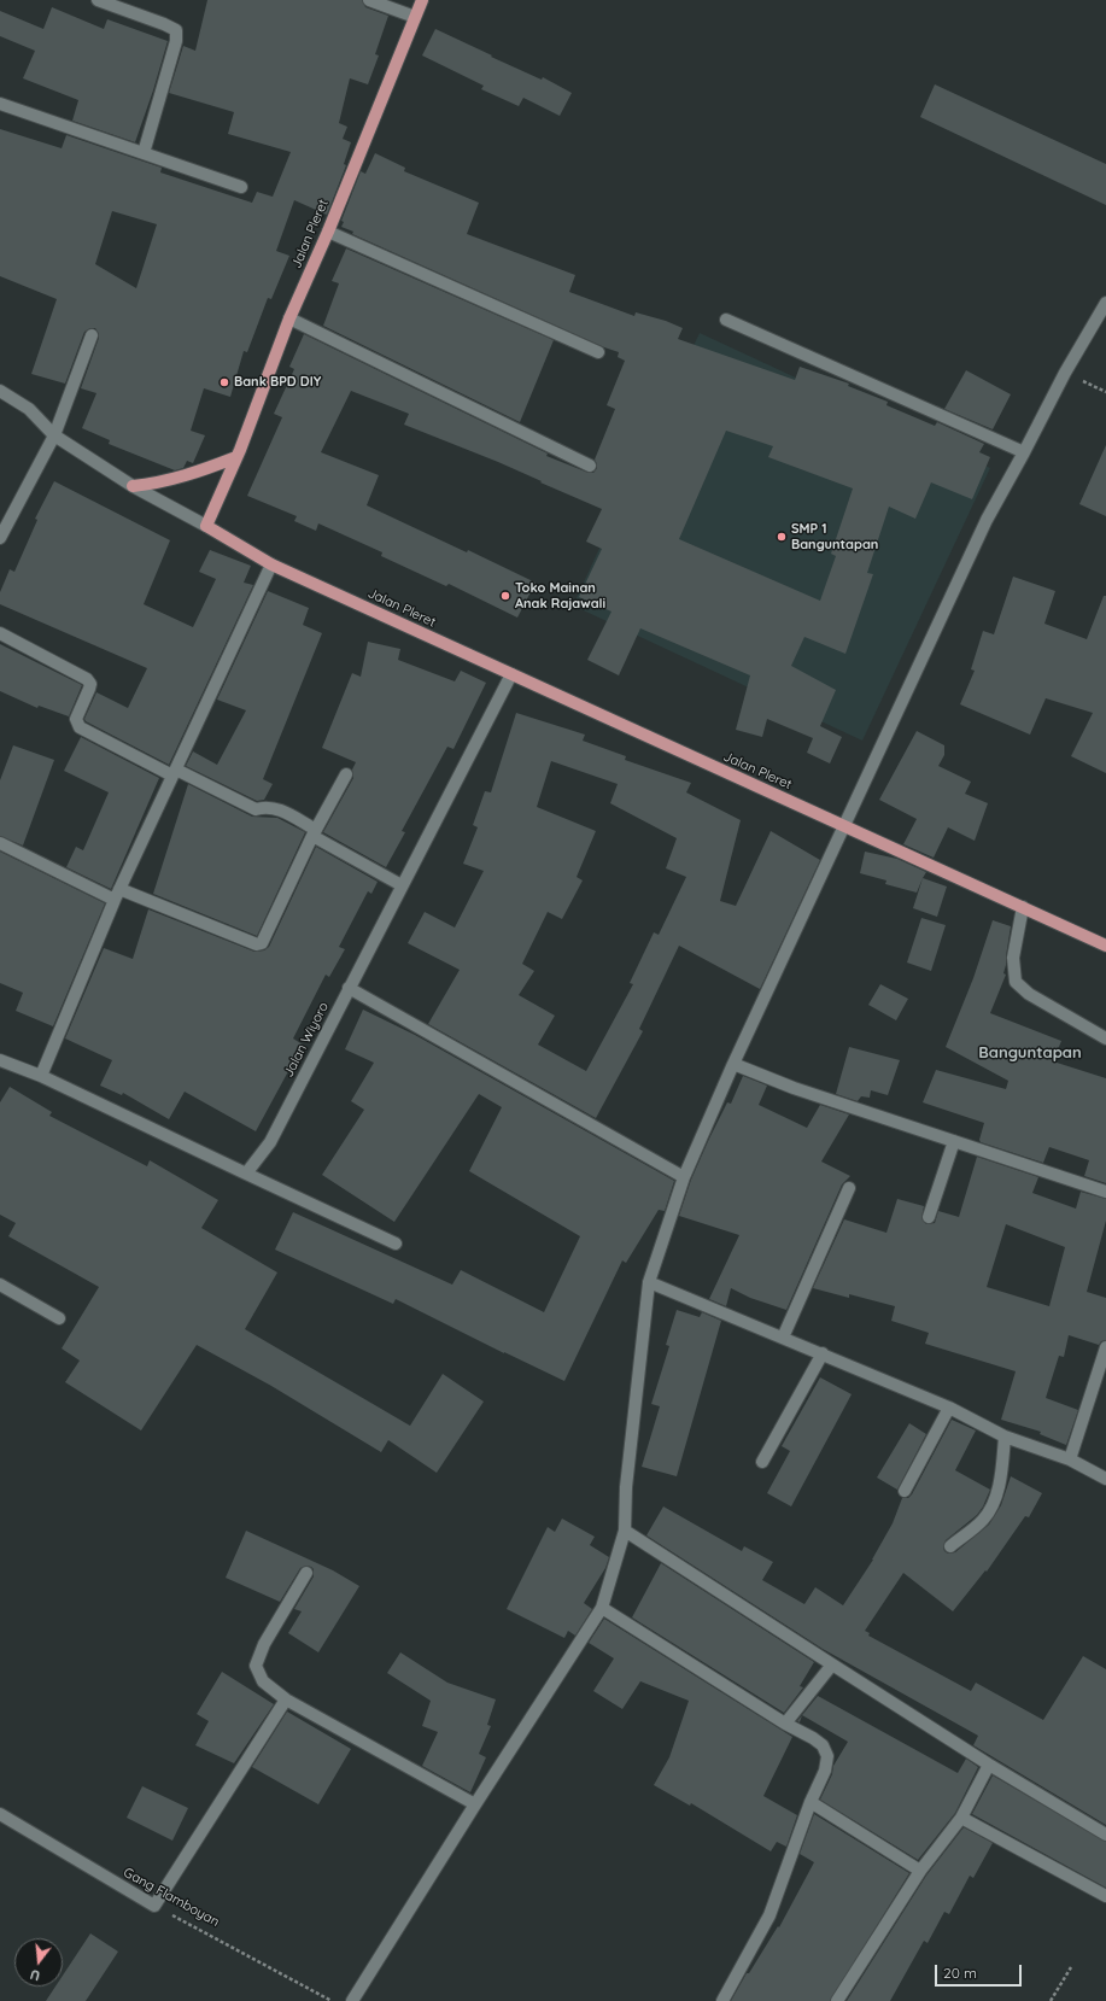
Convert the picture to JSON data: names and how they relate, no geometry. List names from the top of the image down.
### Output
{
  "streets": {
    "main road": ["Jalan Pleret"],
    "street": ["Jalan Wiyoro", "Gang Flamboyan"]
  },
  "crossings": [
    ["Jalan Pleret", "Jalan Wiyoro"]
  ],
  "districts": ["Banguntapan"],
  "places": ["Bank BPD DIY", "SMP 1 Banguntapan", "Toko Mainan Anak Rajawali"],
  "scale_bar": "20 m",
  "north": "bottom"
}
